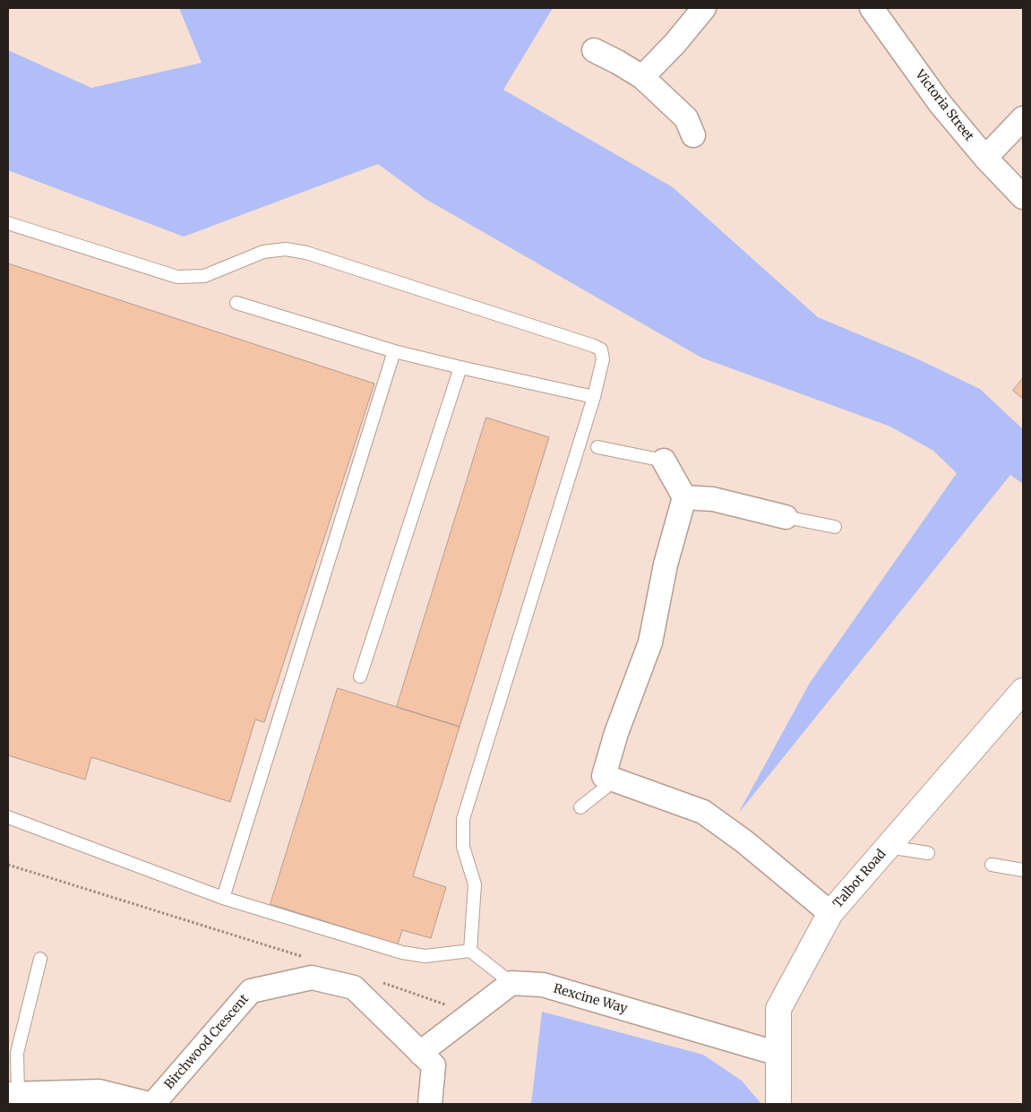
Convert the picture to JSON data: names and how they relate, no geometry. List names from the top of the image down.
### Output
{
  "streets": {
    "street": [
      "Victoria Street",
      "Talbot Road",
      "Rexcine Way",
      "Birchwood Crescent"
    ]
  },
  "crossings": [
    ["Talbot Road", "Rexcine Way"]
  ]
}
